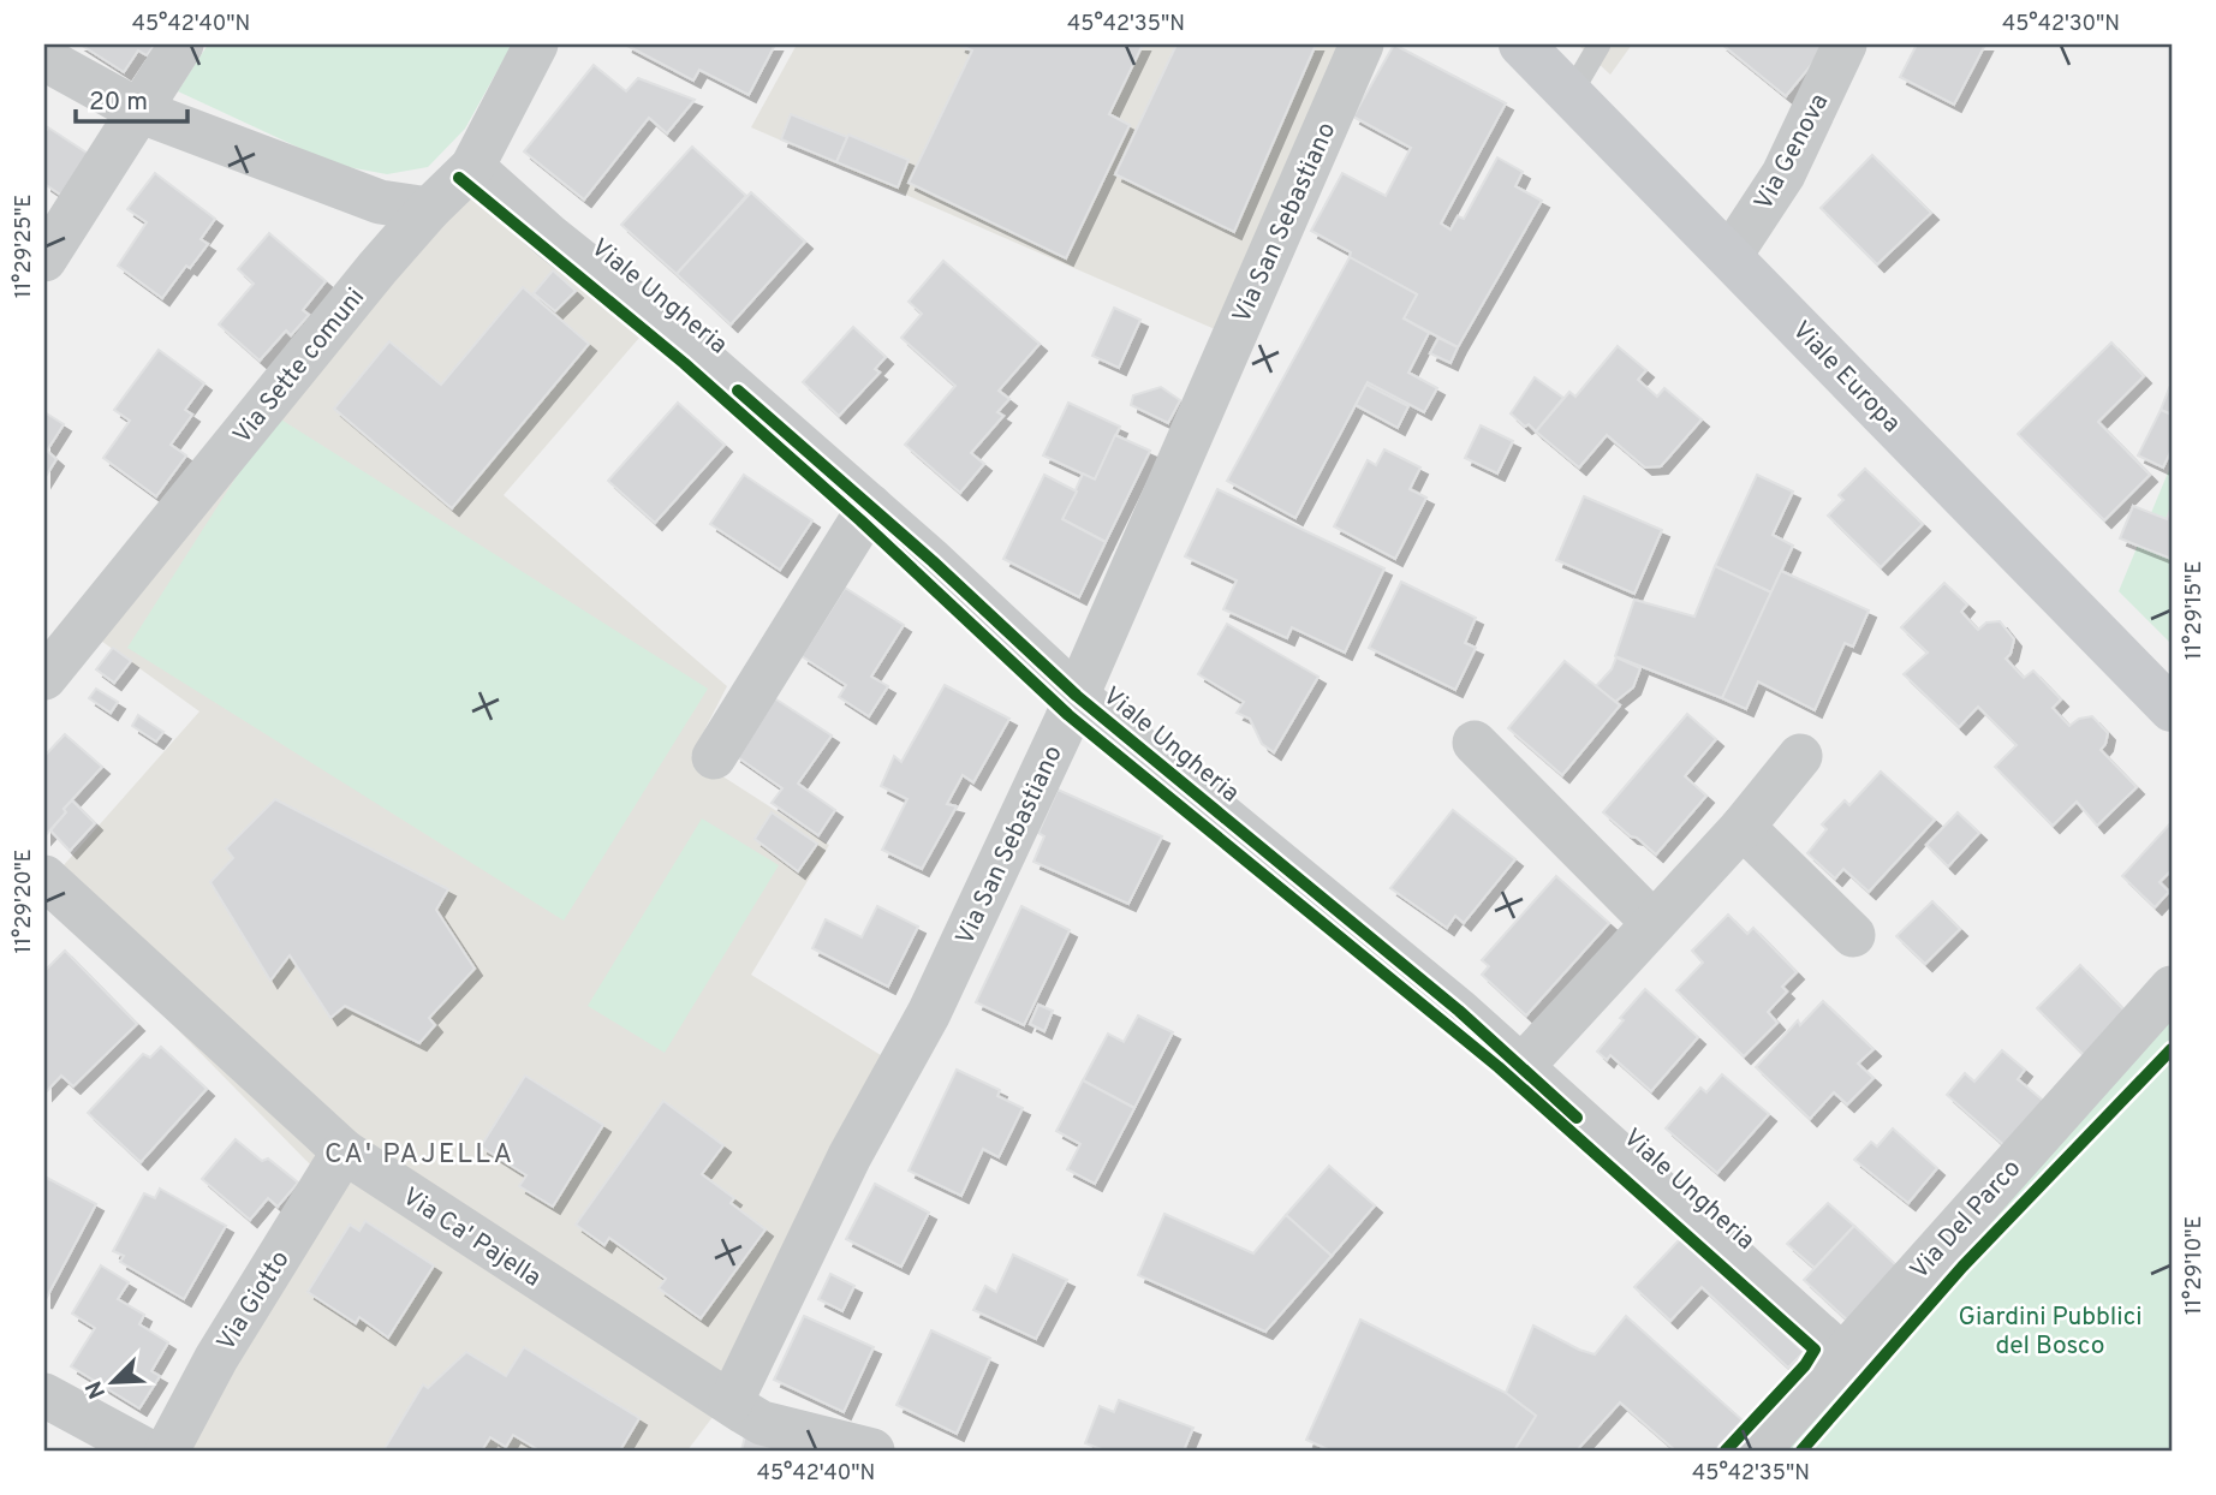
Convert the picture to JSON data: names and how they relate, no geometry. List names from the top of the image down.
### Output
{
  "streets": {
    "street": [
      "Via Genova",
      "Via San Sebastiano",
      "Viale Ungheria",
      "Via Sette comuni",
      "Viale Europa",
      "Via Del Parco",
      "Via Ca' Pajella",
      "Via Giotto"
    ]
  },
  "crossings": [
    ["Via Genova", "Viale Europa"],
    ["Via San Sebastiano", "Viale Ungheria"],
    ["Via San Sebastiano", "Via Ca' Pajella"],
    ["Viale Ungheria", "Via Sette comuni"],
    ["Viale Ungheria", "Via Del Parco"],
    ["Via Ca' Pajella", "Via Giotto"]
  ],
  "districts": ["CA' PAJELLA"],
  "parks": ["Giardini Pubblici del Bosco"],
  "scale_bar": "20 m",
  "north": "bottom left",
  "coordinates": [
    "45°42'40\"N",
    "45°42'35\"N",
    "45°42'30\"N",
    "11°29'25\"E",
    "11°29'15\"E",
    "11°29'20\"E",
    "11°29'10\"E"
  ]
}
